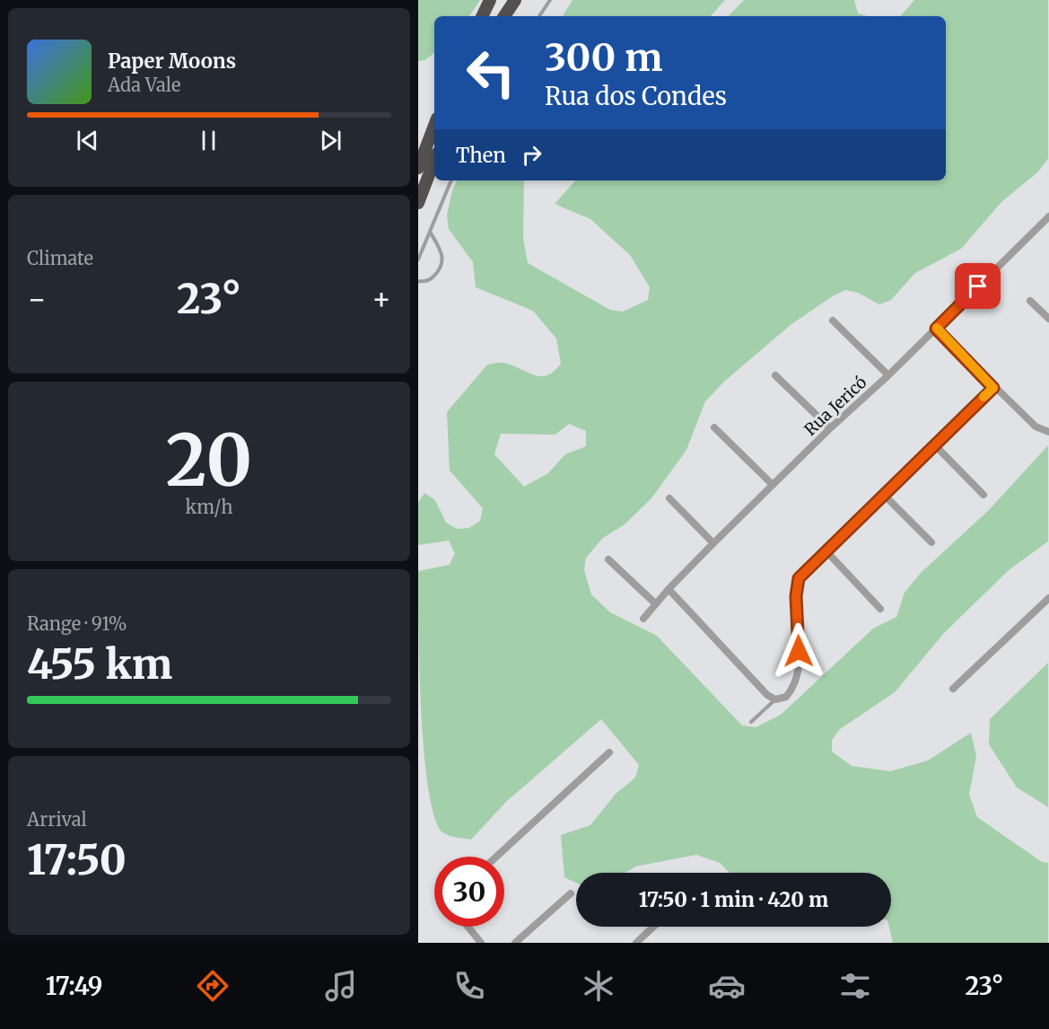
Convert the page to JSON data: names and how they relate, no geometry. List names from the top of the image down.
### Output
{
  "streets": {
    "street": ["Rua Jericó"]
  },
  "page": {
    "turn": ["300 m", "Rua dos Condes"],
    "song": ["Paper Moons", "Ada Vale"],
    "then": "Then",
    "tile": [
      "Climate",
      ["20", "km/h"],
      ["Range · 91%", "455 km"],
      ["Arrival", "17:50"]
    ],
    "heat": ["−", "23°", "+"],
    "limit": "30",
    "trip": "17:50 · 1 min · 420 m",
    "tabs": ["17:49", "23°"]
  }
}
